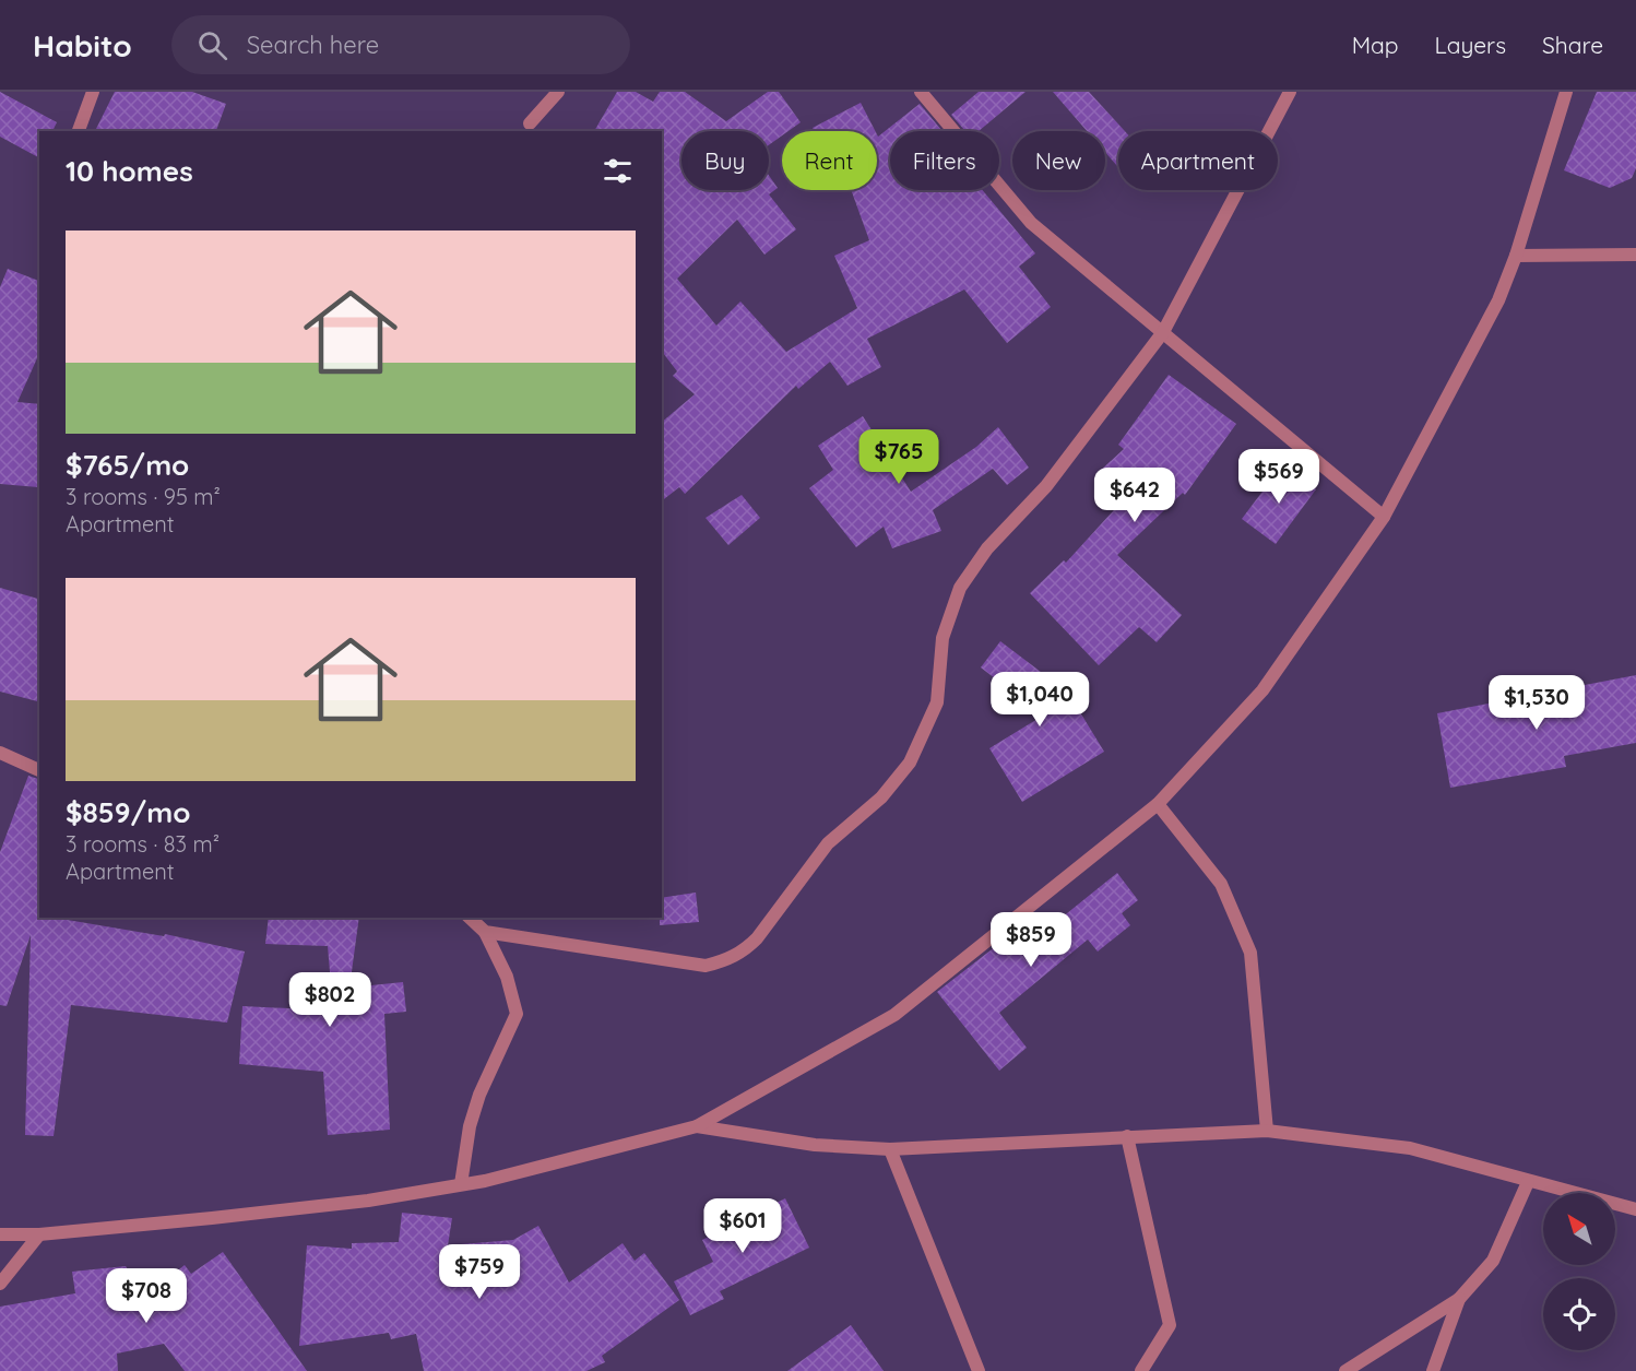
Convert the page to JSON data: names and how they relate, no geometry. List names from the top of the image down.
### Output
{
  "north": "top left",
  "page": {
    "header": "Habito",
    "search": "Search here",
    "nav": ["Map", "Layers", "Share"],
    "chip": [
      "Buy",
      "Rent",
      "Filters",
      "New",
      "Apartment"
    ],
    "heading": "10 homes",
    "list": [
      {
        "name": "$765/mo",
        "note": "3 rooms · 95 m² · Apartment"
      },
      {
        "name": "$859/mo",
        "note": "3 rooms · 83 m² · Apartment"
      }
    ],
    "price": [
      "$765",
      "$569",
      "$642",
      "$1,040",
      "$1,530",
      "$859",
      "$802",
      "$601",
      "$759",
      "$708"
    ]
  }
}
